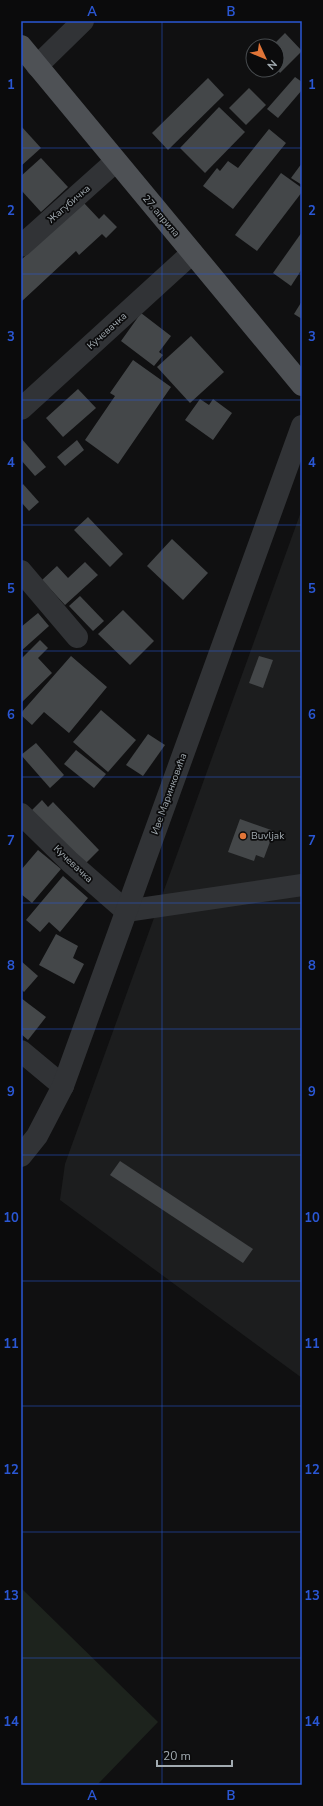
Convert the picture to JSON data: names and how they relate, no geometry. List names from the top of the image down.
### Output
{
  "streets": {
    "main road": ["27. априла"],
    "street": ["Жагубичка", "Кучевачка", "Иве Маринковића"]
  },
  "crossings": [
    ["Жагубичка", "27. априла"],
    ["27. априла", "Кучевачка"],
    ["Кучевачка", "Иве Маринковића"]
  ],
  "places": ["Buvljak"],
  "scale_bar": "20 m",
  "north": "bottom right",
  "grid": {
    "columns": ["A", "B"],
    "rows": [
      "1",
      "2",
      "3",
      "4",
      "5",
      "6",
      "7",
      "8",
      "9",
      "10",
      "11",
      "12",
      "13",
      "14"
    ]
  }
}
